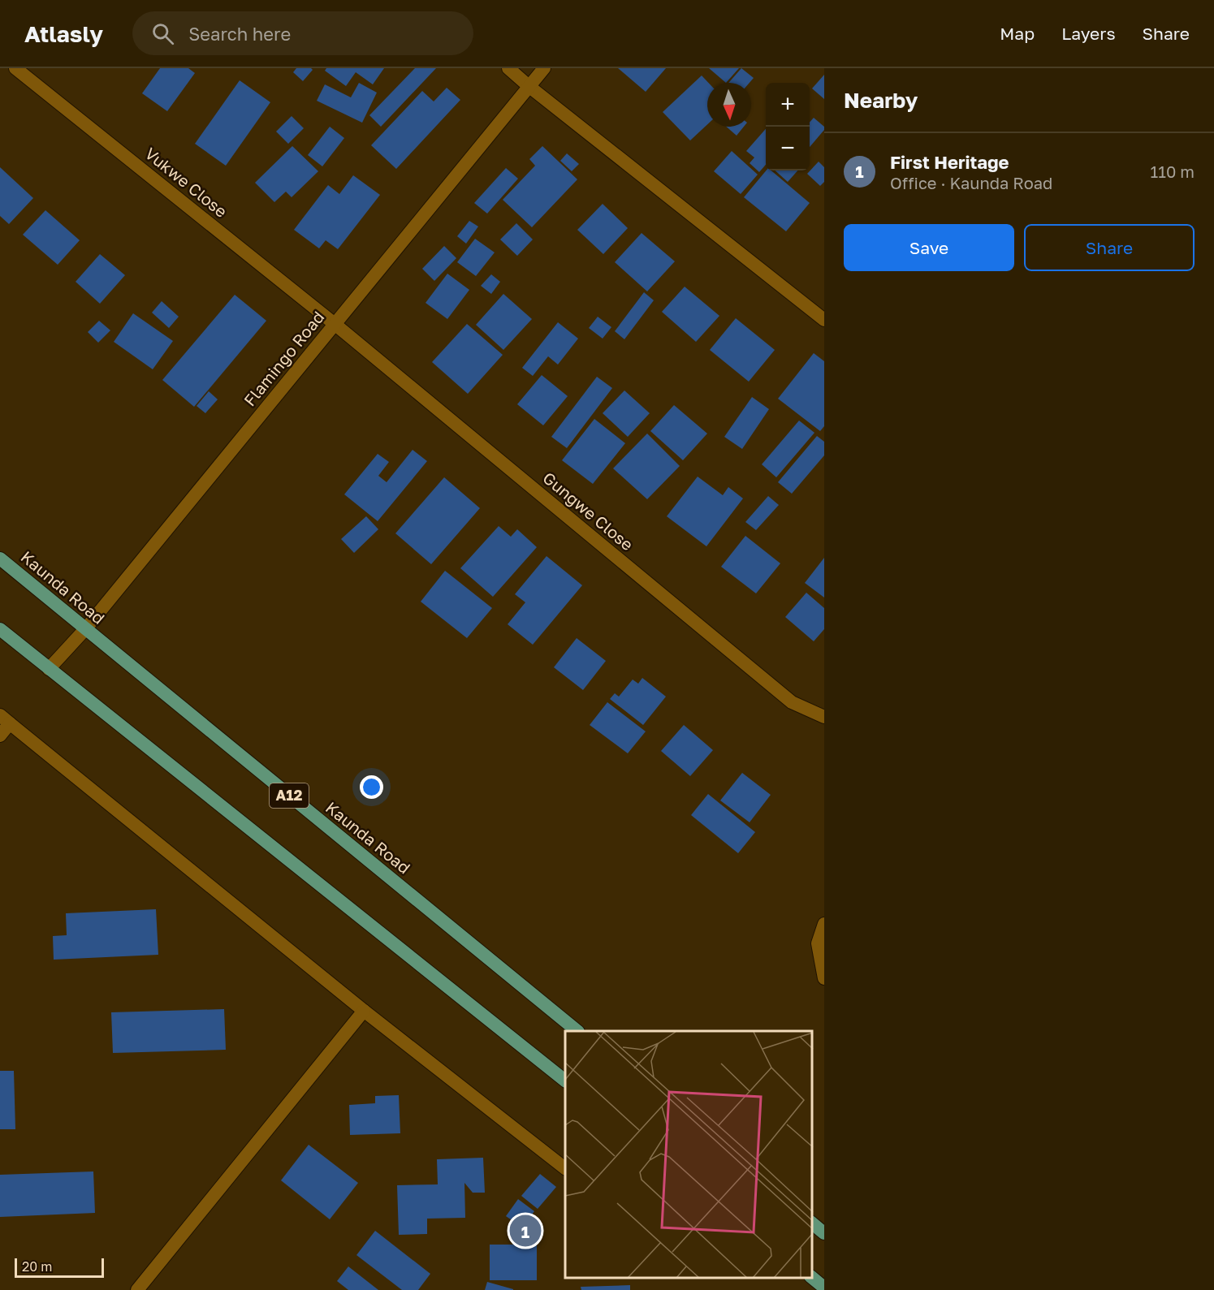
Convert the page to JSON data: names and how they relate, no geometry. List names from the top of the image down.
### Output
{
  "streets": {
    "main road": ["Kaunda Road", "A12"],
    "street": ["Vukwe Close", "Flamingo Road", "Gungwe Close"]
  },
  "crossings": [
    ["Vukwe Close", "Flamingo Road"],
    ["Vukwe Close", "Gungwe Close"],
    ["Flamingo Road", "Gungwe Close"],
    ["Flamingo Road", "Kaunda Road"]
  ],
  "scale_bar": "20 m",
  "north": "bottom",
  "page": {
    "header": "Atlasly",
    "search": "Search here",
    "nav": ["Map", "Layers", "Share"],
    "heading": "Nearby",
    "map_buttons": ["+", "−"],
    "list": [
      {
        "mark": "1",
        "name": "First Heritage",
        "note": "Office · Kaunda Road",
        "value": "110 m"
      }
    ],
    "buttons": ["Save", "Share"],
    "pins": "1",
    "scale": "20 m"
  }
}
